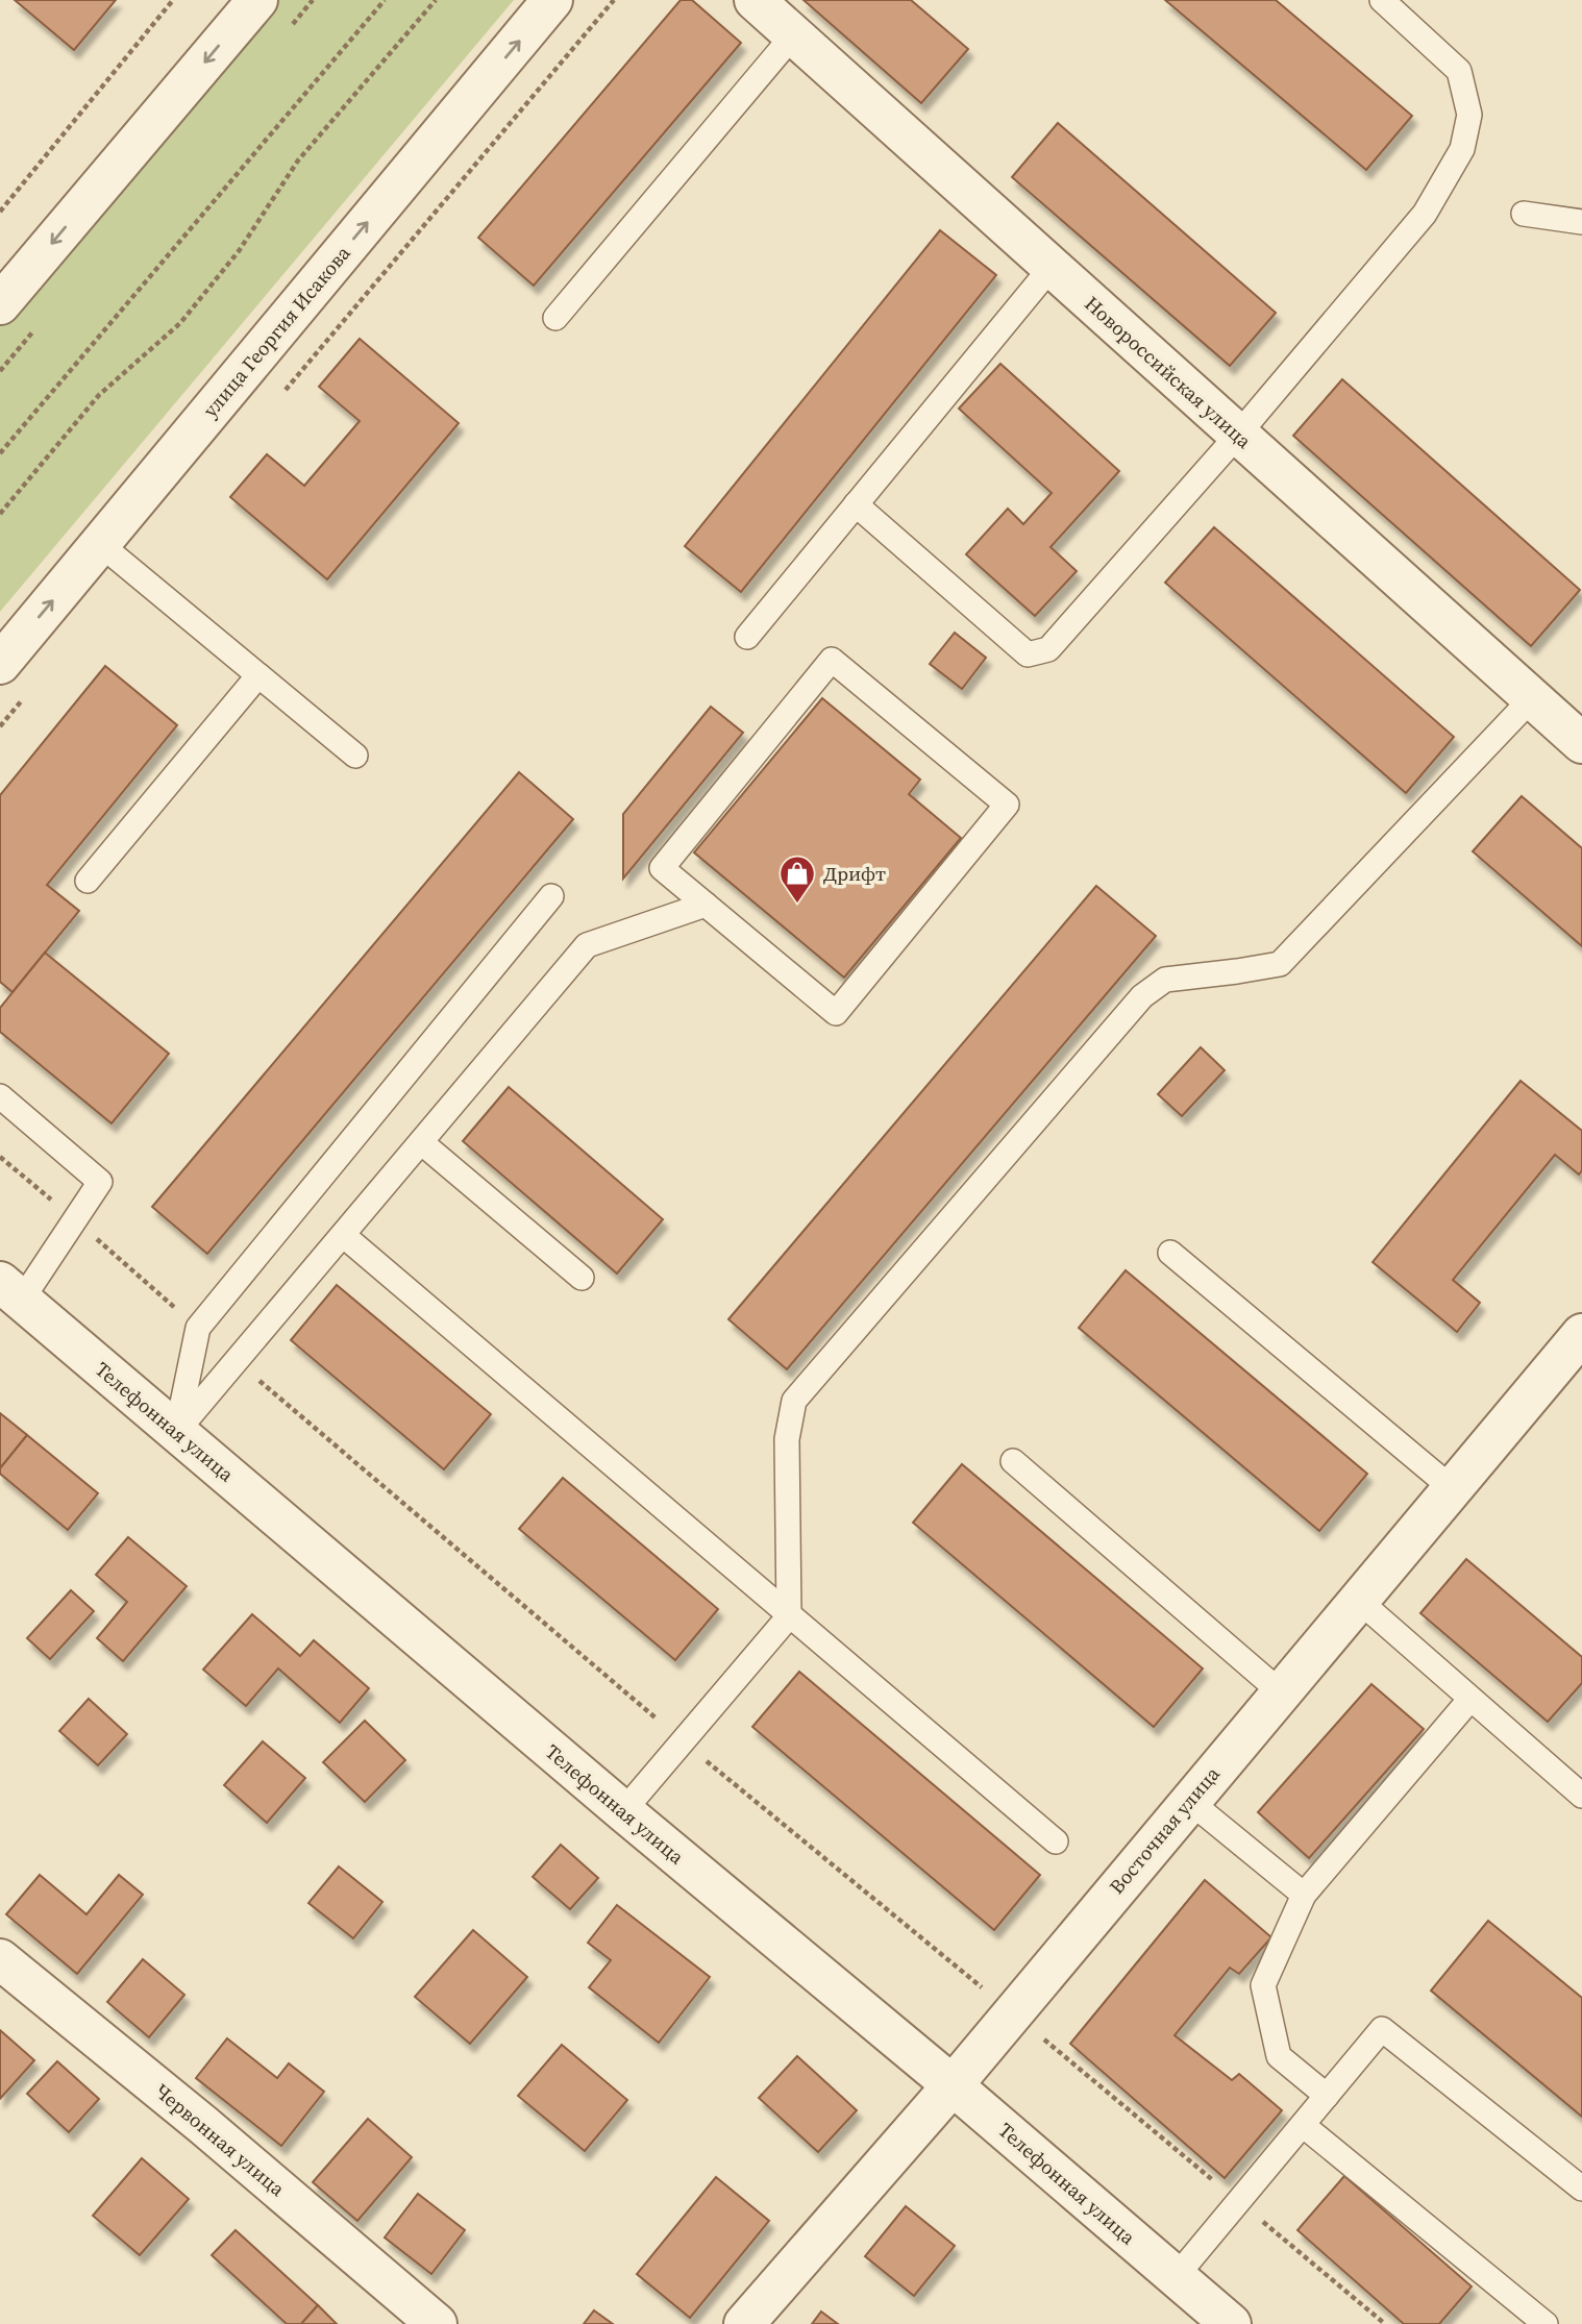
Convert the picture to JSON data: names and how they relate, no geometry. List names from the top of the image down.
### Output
{
  "streets": {
    "street": [
      "улица Георгия Исакова",
      "Новороссийская улица",
      "Телефонная улица",
      "Восточная улица",
      "Червонная улица"
    ]
  },
  "crossings": [
    ["Телефонная улица", "Восточная улица"]
  ],
  "places": {
    "shop": ["Дрифт"]
  }
}
